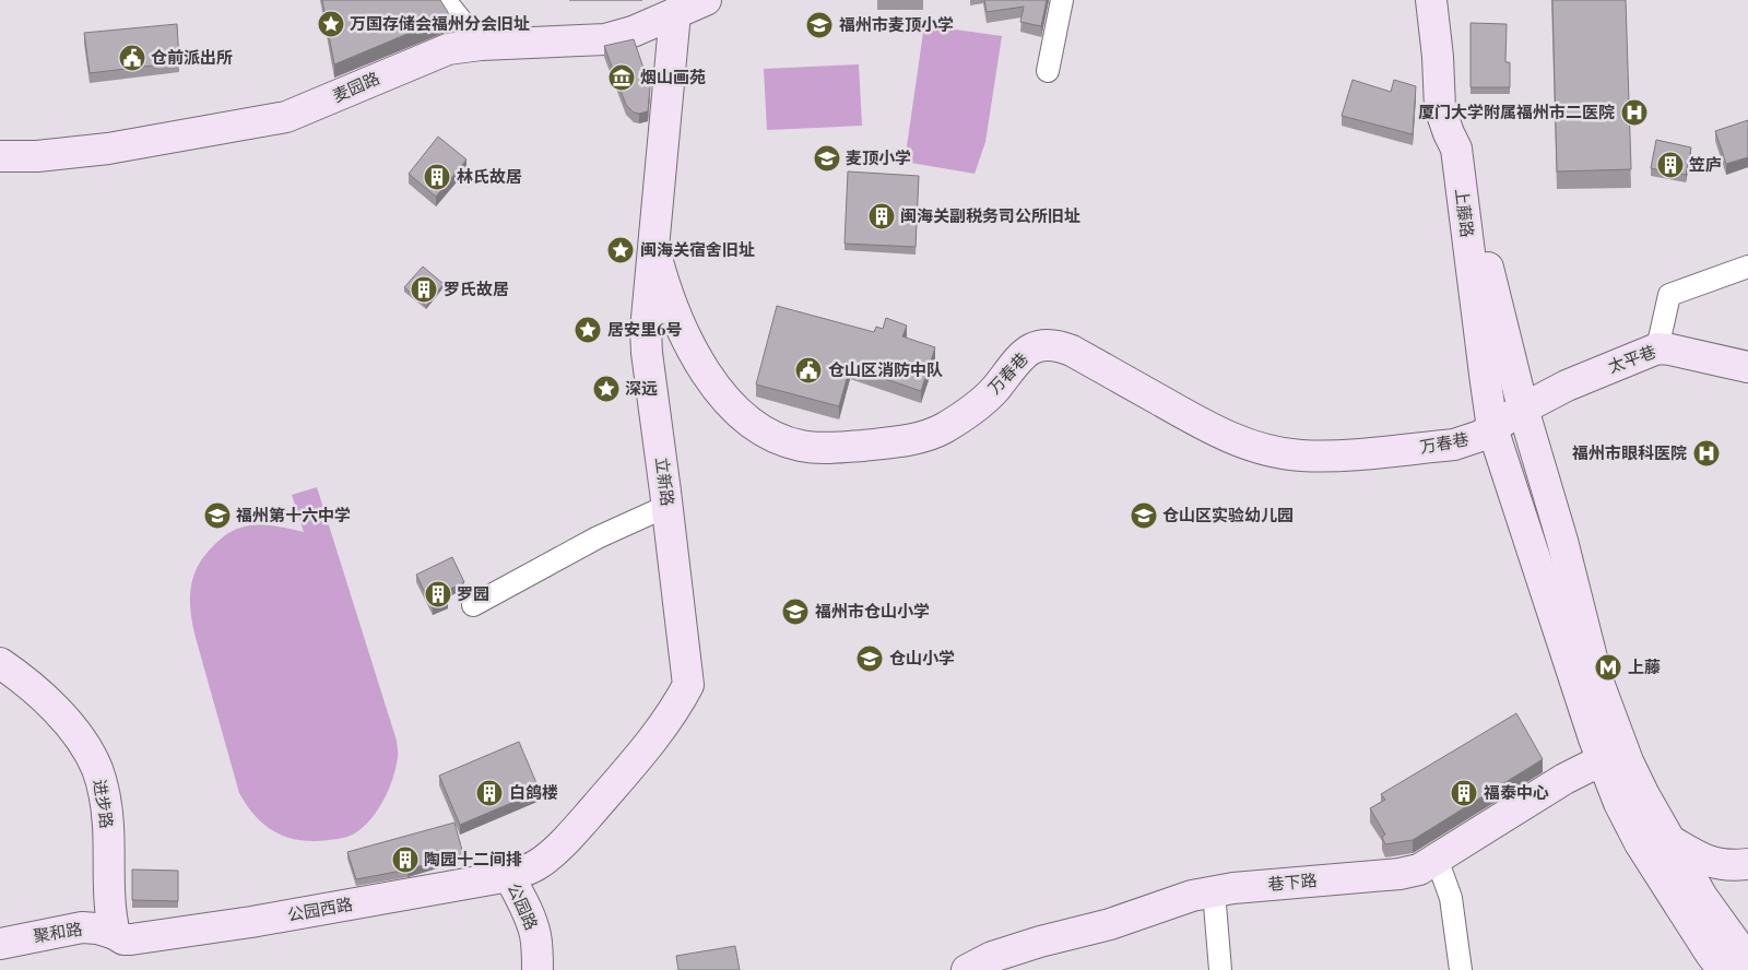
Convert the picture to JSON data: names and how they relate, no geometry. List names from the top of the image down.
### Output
{
  "streets": {
    "street": [
      "麦园路",
      "上藤路",
      "太平巷",
      "万春巷",
      "立新路",
      "进步路",
      "巷下路",
      "公园路",
      "公园西路",
      "聚和路"
    ]
  },
  "crossings": [
    ["麦园路", "立新路"],
    ["上藤路", "万春巷"],
    ["上藤路", "巷下路"],
    ["太平巷", "万春巷"],
    ["万春巷", "立新路"],
    ["立新路", "公园路"],
    ["立新路", "公园西路"],
    ["进步路", "公园西路"],
    ["进步路", "聚和路"],
    ["公园路", "公园西路"],
    ["公园西路", "聚和路"]
  ],
  "places": {
    "place": [
      "万国存储会福州分会旧址",
      "闽海关宿舍旧址",
      "居安里6号",
      "深远"
    ],
    "school or university": [
      "福州市麦顶小学",
      "麦顶小学",
      "福州第十六中学",
      "仓山区实验幼儿园",
      "福州市仓山小学",
      "仓山小学"
    ],
    "public building": ["仓前派出所", "仓山区消防中队"],
    "museum": ["烟山画苑"],
    "hospital": ["厦门大学附属福州市二医院", "福州市眼科医院"],
    "building": [
      "笠庐",
      "林氏故居",
      "闽海关副税务司公所旧址",
      "罗氏故居",
      "罗园",
      "白鸽楼",
      "福泰中心",
      "陶园十二间排"
    ],
    "metro station": ["上藤"]
  }
}
